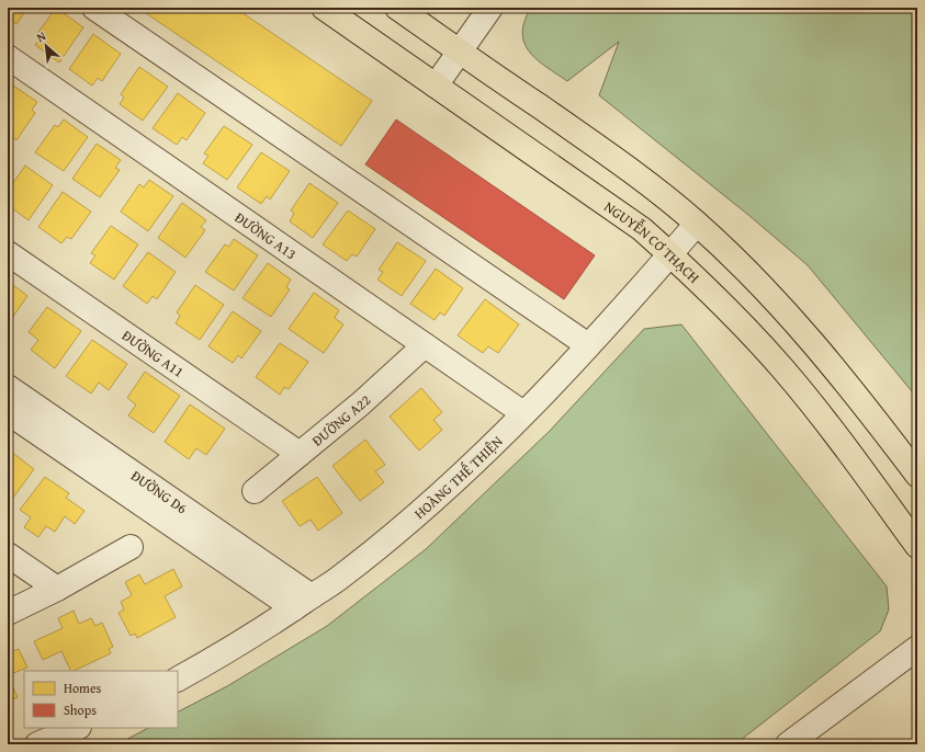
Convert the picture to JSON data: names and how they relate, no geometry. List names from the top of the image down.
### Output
{
  "streets": {
    "main road": ["NGUYỄN CƠ THẠCH"],
    "street": [
      "ĐƯỜNG A13",
      "ĐƯỜNG A11",
      "ĐƯỜNG A22",
      "HOÀNG THẾ THIỆN",
      "ĐƯỜNG D6"
    ]
  },
  "crossings": [
    ["ĐƯỜNG A13", "ĐƯỜNG A22"],
    ["ĐƯỜNG A13", "HOÀNG THẾ THIỆN"],
    ["NGUYỄN CƠ THẠCH", "HOÀNG THẾ THIỆN"],
    ["ĐƯỜNG A11", "ĐƯỜNG A22"],
    ["HOÀNG THẾ THIỆN", "ĐƯỜNG D6"]
  ],
  "legend": ["Homes", "Shops"],
  "north": "top left"
}
